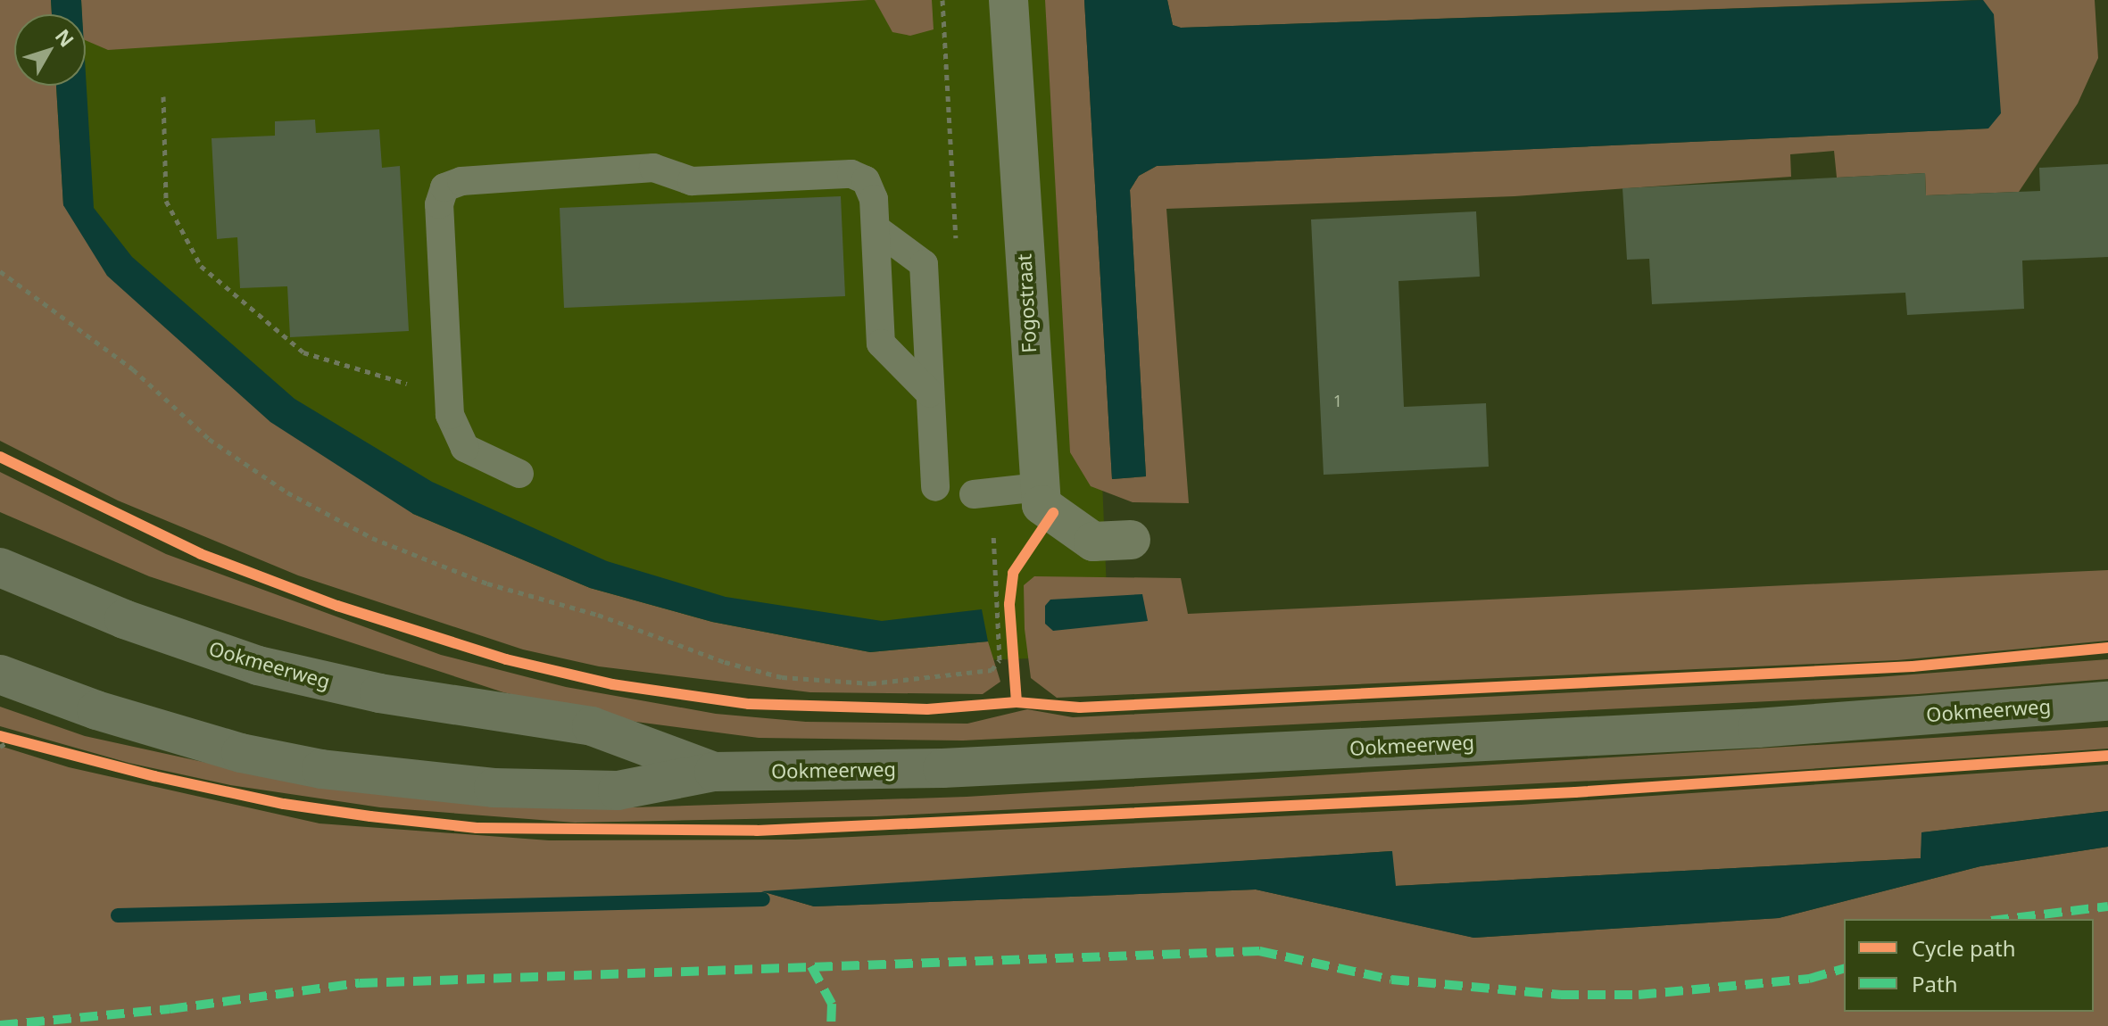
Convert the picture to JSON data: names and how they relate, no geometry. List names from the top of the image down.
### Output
{
  "streets": {
    "main road": ["Ookmeerweg"],
    "street": ["Fogostraat"]
  },
  "house_numbers": ["1"],
  "legend": ["Cycle path", "Path"],
  "north": "top right"
}
